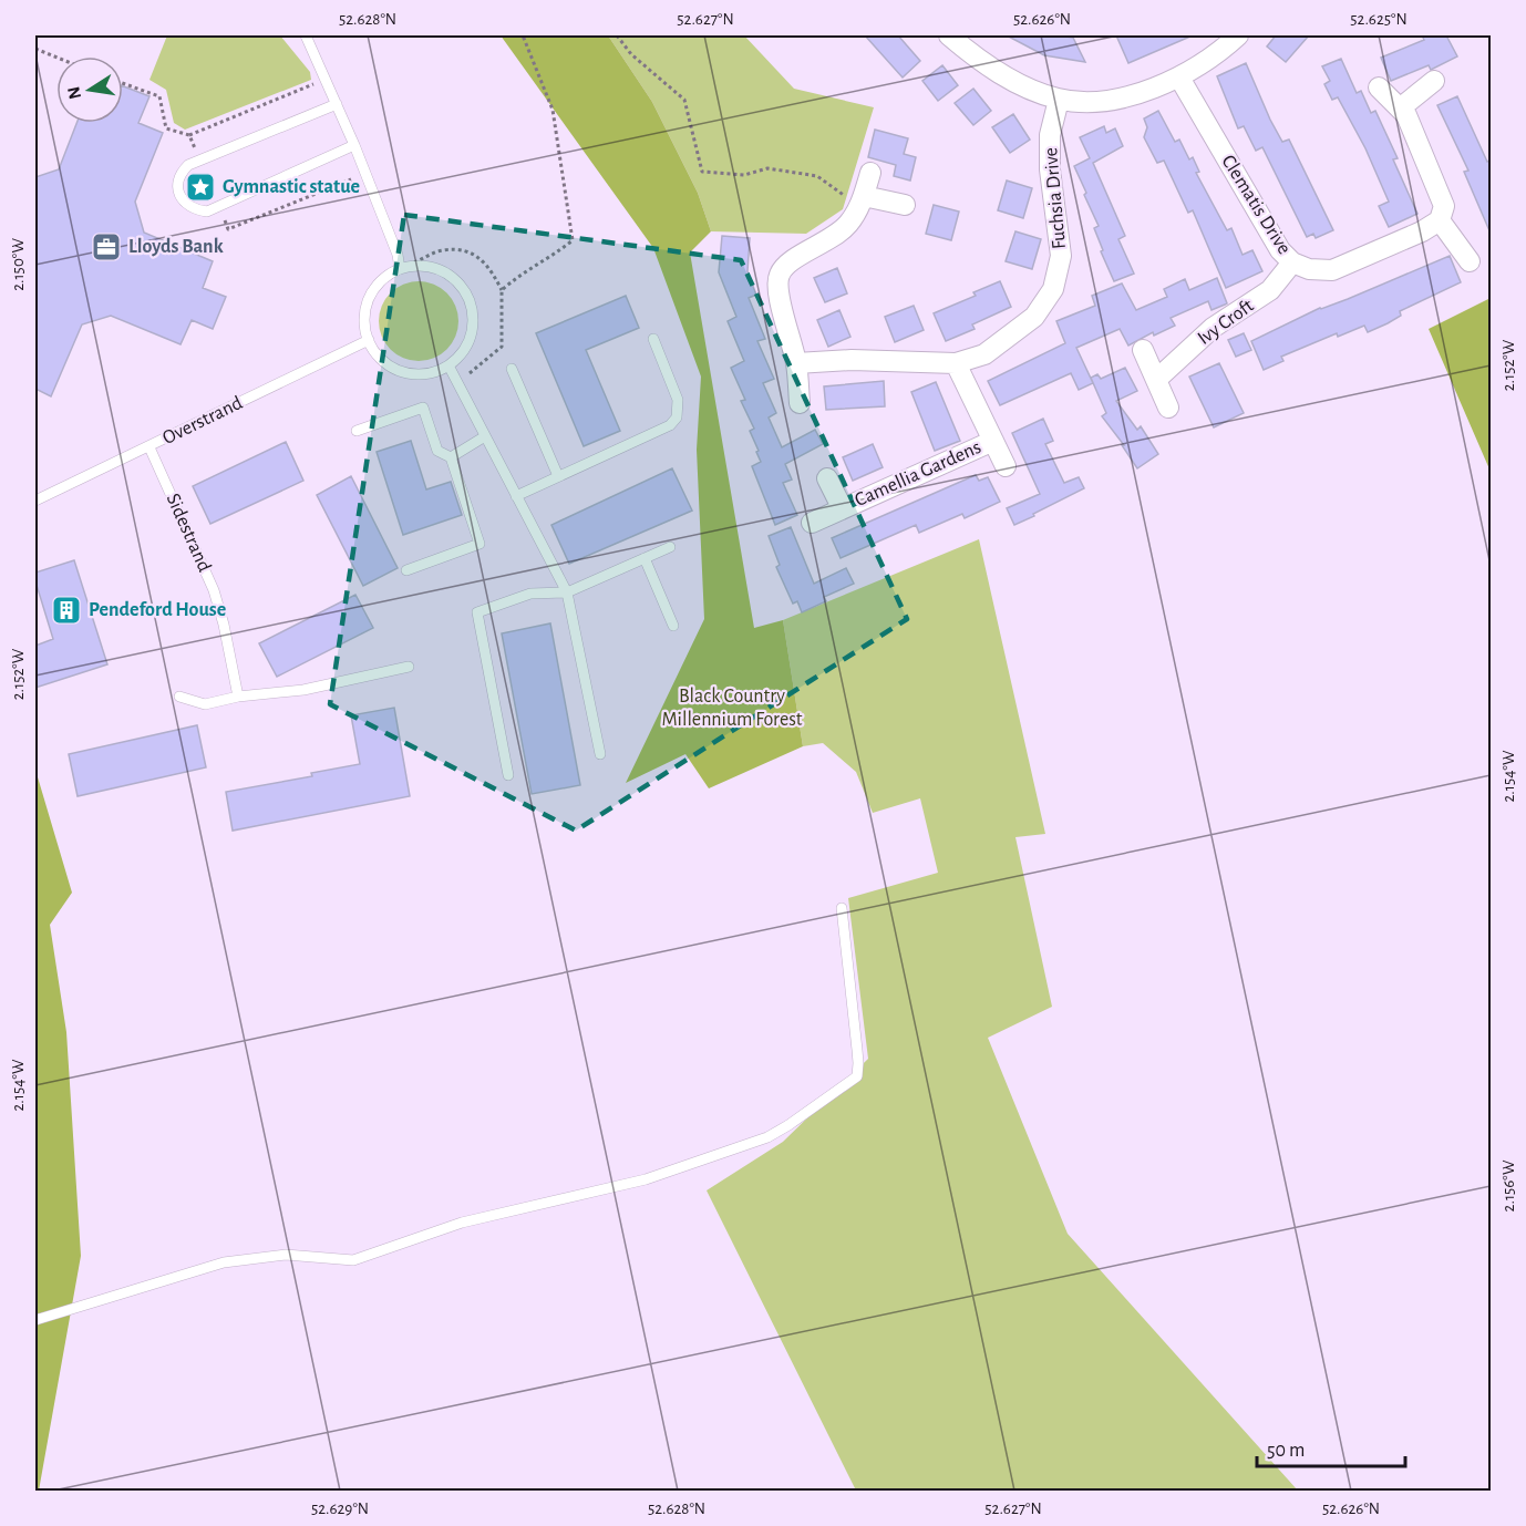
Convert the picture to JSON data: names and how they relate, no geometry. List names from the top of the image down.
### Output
{
  "streets": {
    "street": [
      "Fuchsia Drive",
      "Clematis Drive",
      "Ivy Croft",
      "Camellia Gardens"
    ],
    "lane": ["Overstrand", "Sidestrand"]
  },
  "crossings": [
    ["Fuchsia Drive", "Camellia Gardens"],
    ["Clematis Drive", "Ivy Croft"],
    ["Overstrand", "Sidestrand"]
  ],
  "parks": ["Black Country Millennium Forest"],
  "places": {
    "place": ["Gymnastic statue"],
    "office": ["Lloyds Bank"],
    "building": ["Pendeford House"]
  },
  "scale_bar": "50 m",
  "north": "left",
  "coordinates": [
    "52.628°N",
    "52.627°N",
    "52.626°N",
    "52.625°N",
    "2.150°W",
    "2.152°W",
    "2.154°W",
    "2.156°W",
    "52.629°N"
  ]
}
